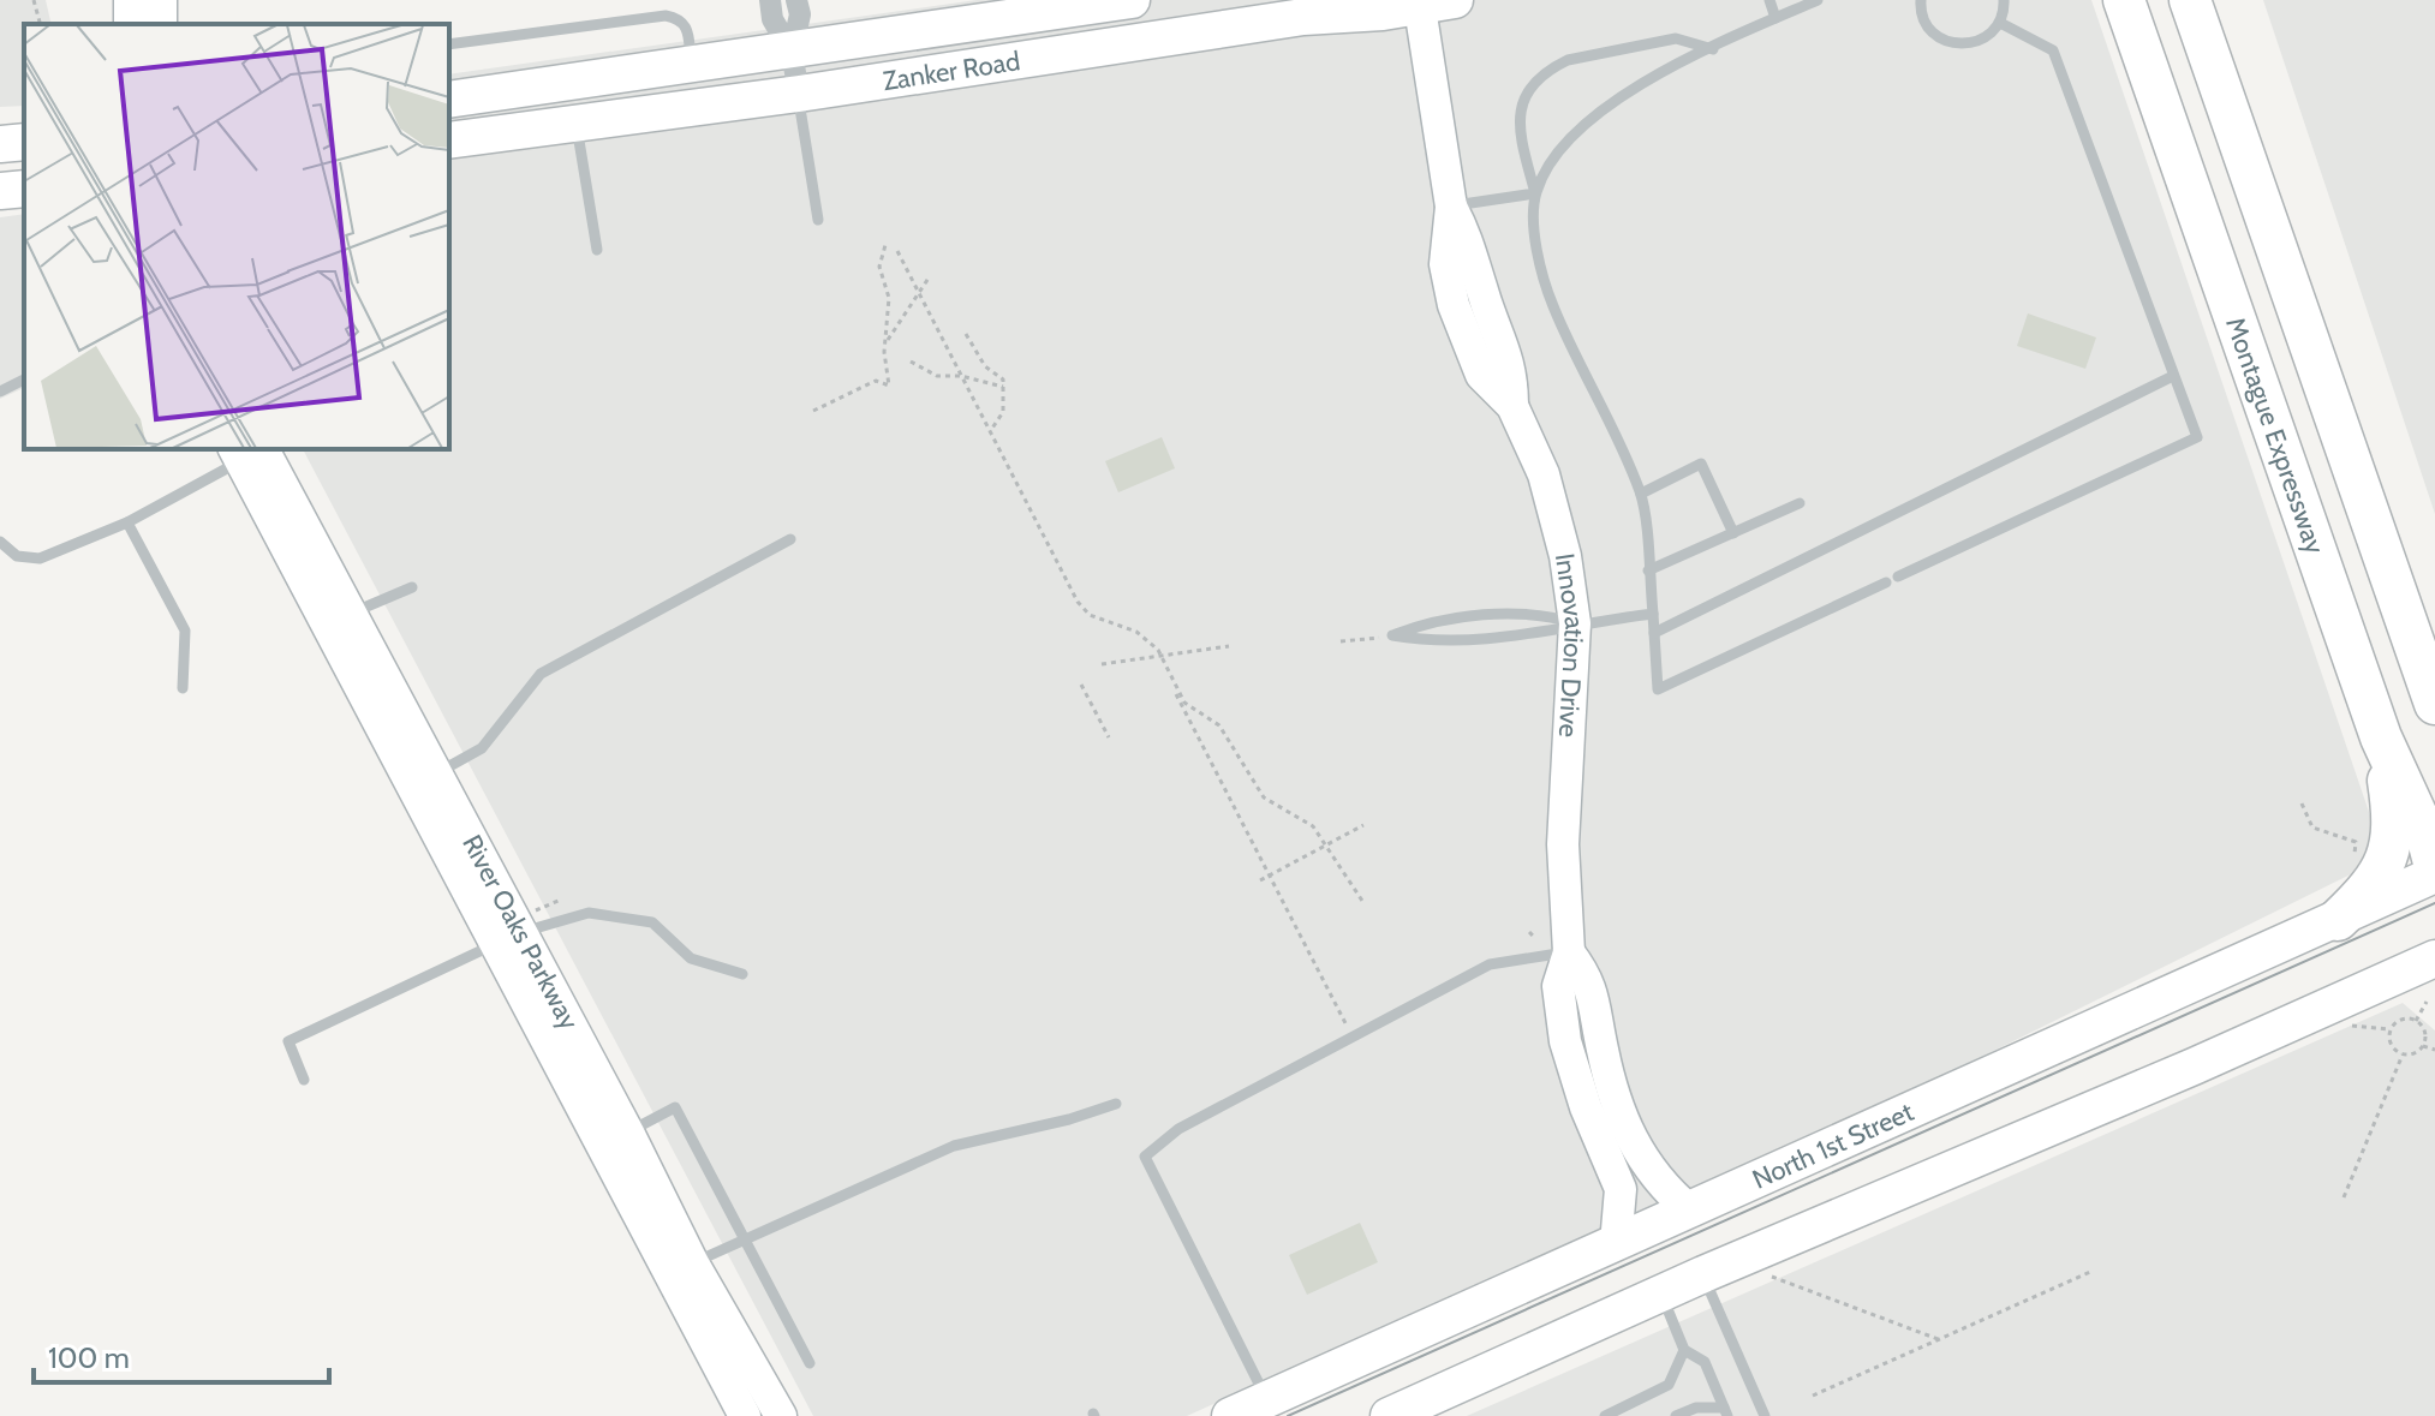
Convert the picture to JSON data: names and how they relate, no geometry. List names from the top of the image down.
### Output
{
  "streets": {
    "highway": ["Montague Expressway"],
    "main road": ["Zanker Road", "North 1st Street"],
    "street": ["Innovation Drive", "River Oaks Parkway"]
  },
  "crossings": [
    ["Zanker Road", "Innovation Drive"],
    ["Montague Expressway", "North 1st Street"],
    ["Innovation Drive", "North 1st Street"]
  ],
  "scale_bar": "100 m"
}
